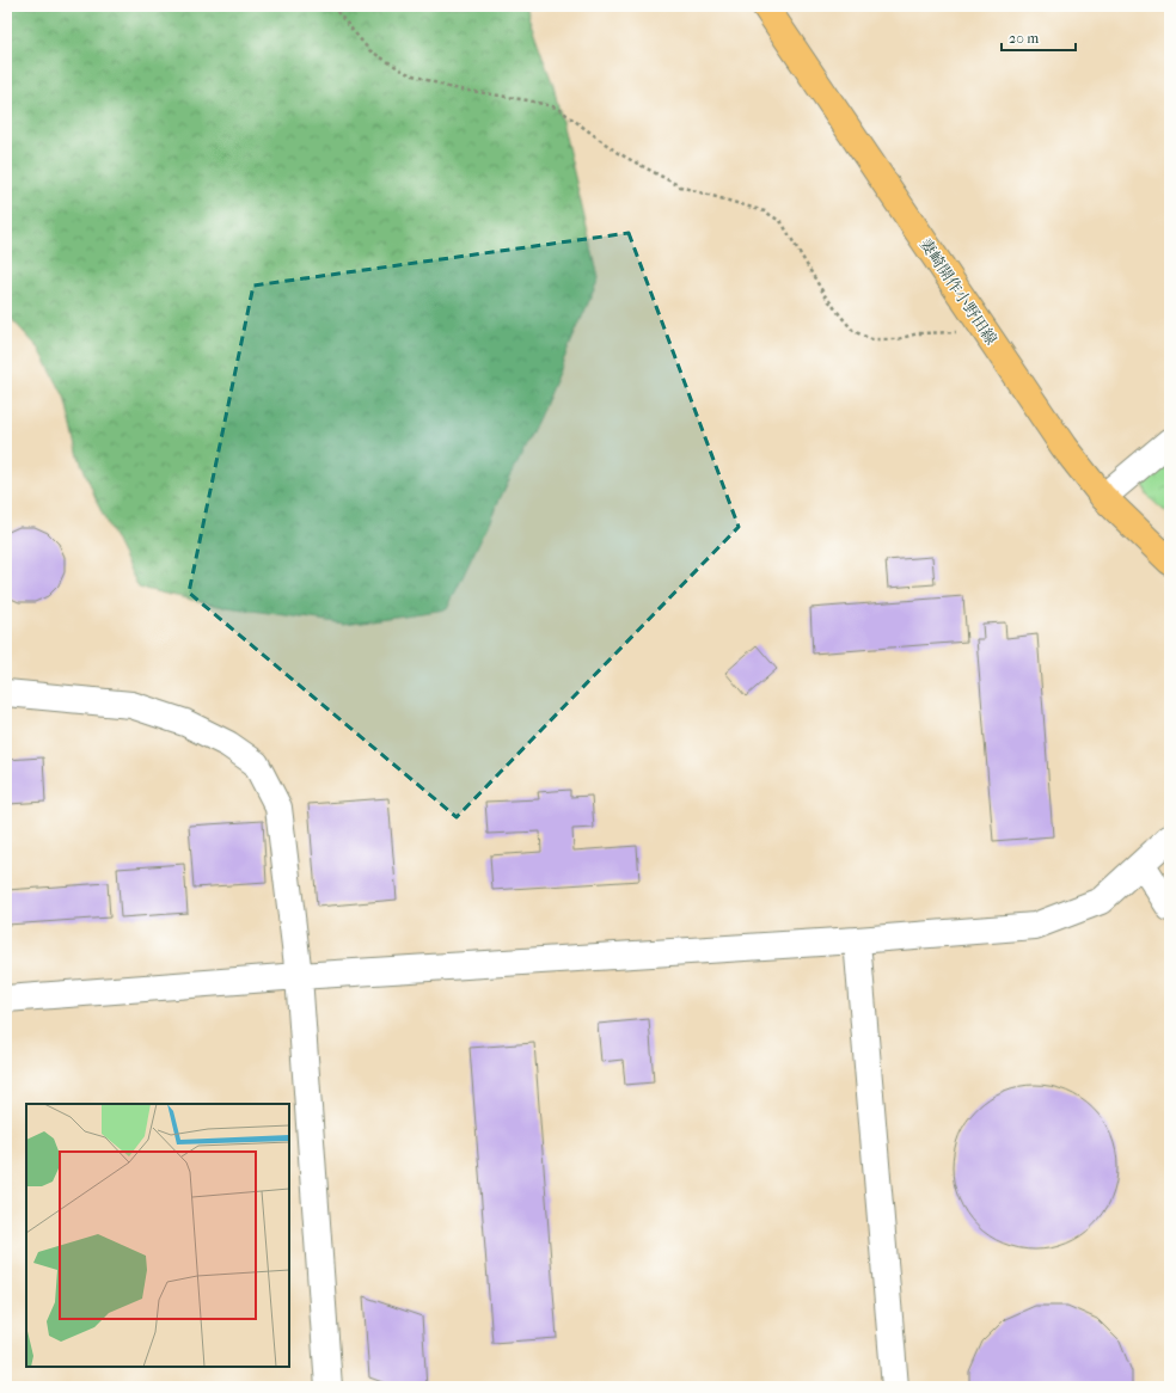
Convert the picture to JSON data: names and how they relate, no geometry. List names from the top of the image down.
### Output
{
  "streets": {
    "main road": ["妻崎開作小野田線"]
  },
  "scale_bar": "20 m"
}
